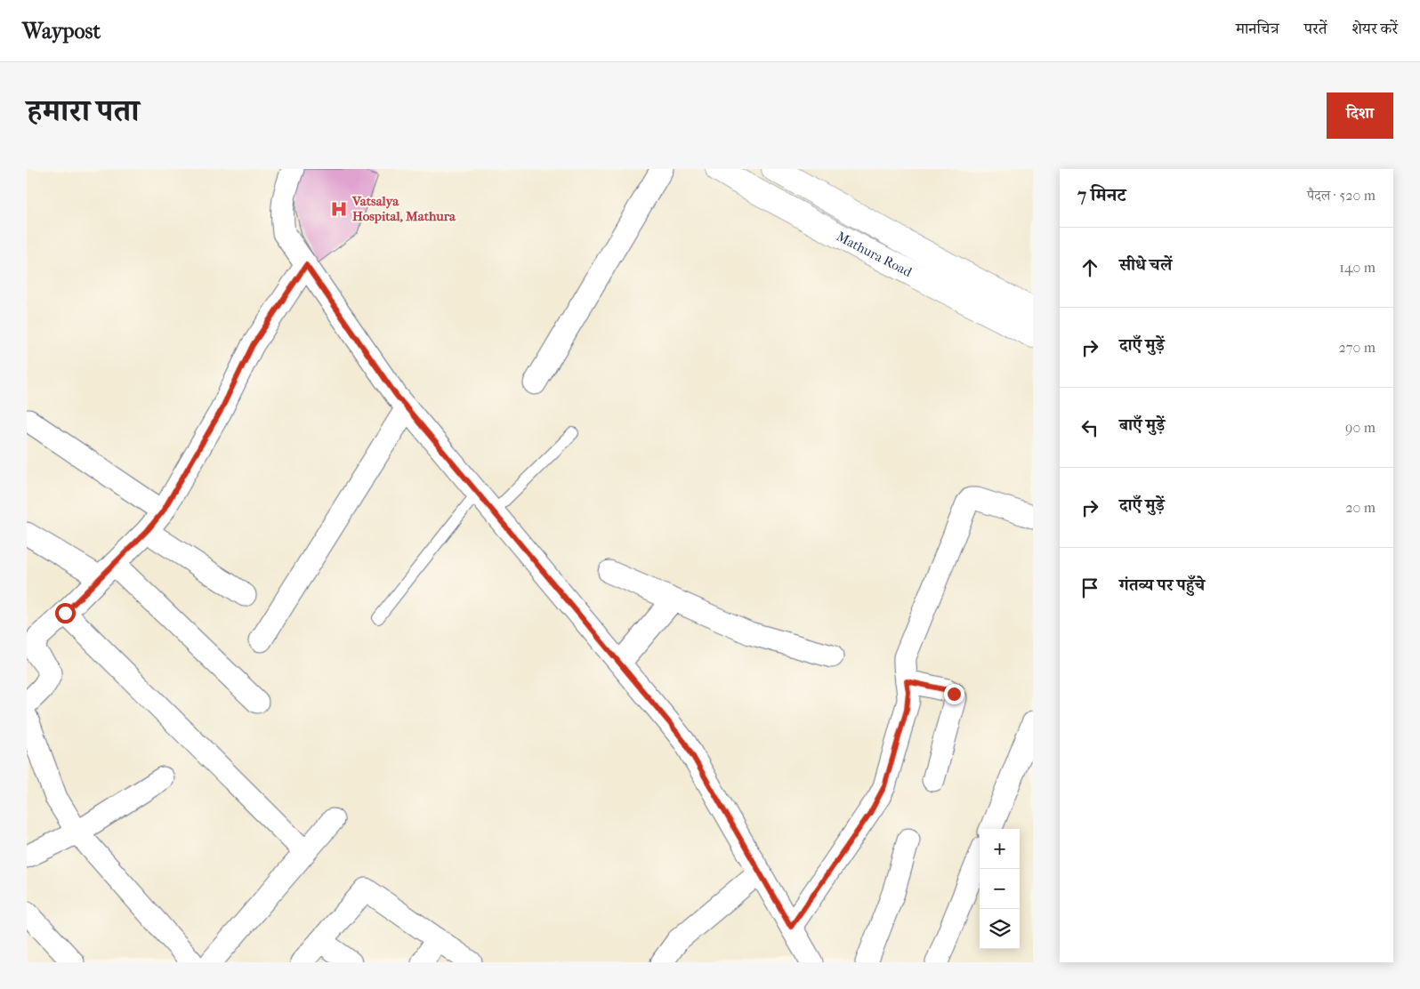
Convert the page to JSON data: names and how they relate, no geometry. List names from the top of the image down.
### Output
{
  "streets": {
    "main road": ["Mathura Road"]
  },
  "places": {
    "hospital": ["Vatsalya Hospital, Mathura"]
  },
  "page": {
    "header": "Waypost",
    "nav": ["मानचित्र", "परतें", "शेयर करें"],
    "title": "हमारा पता",
    "buttons": "दिशा",
    "heading": ["7 मिनट", "पैदल · 520 m"],
    "list": [
      ["सीधे चलें", "140 m"],
      ["दाएँ मुड़ें", "270 m"],
      ["बाएँ मुड़ें", "90 m"],
      ["दाएँ मुड़ें", "20 m"],
      "गंतव्य पर पहुँचे"
    ],
    "map_buttons": ["+", "−"]
  }
}
